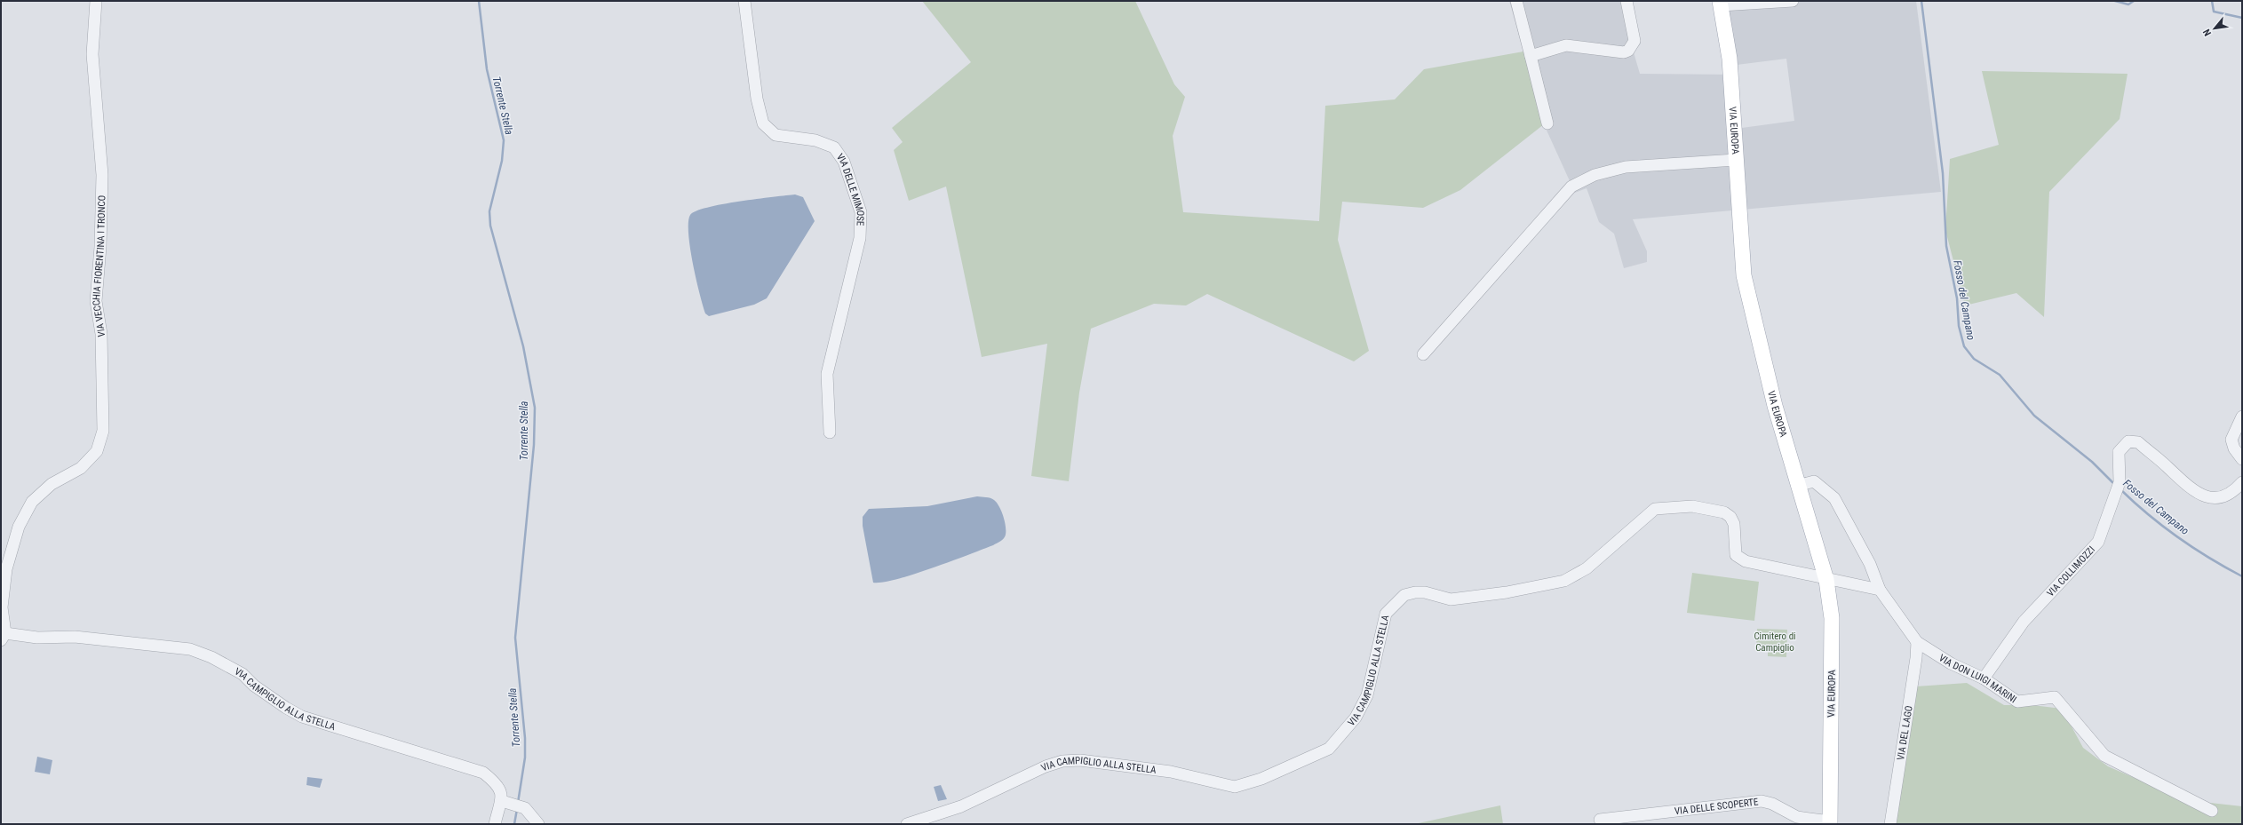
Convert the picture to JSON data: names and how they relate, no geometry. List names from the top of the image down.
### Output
{
  "streets": {
    "main road": ["VIA EUROPA"],
    "street": [
      "VIA DELLE MIMOSE",
      "VIA VECCHIA FIORENTINA I TRONCO",
      "VIA COLLIMOZZI",
      "VIA CAMPIGLIO ALLA STELLA",
      "VIA DON LUIGI MARINI",
      "VIA DEL LAGO",
      "VIA DELLE SCOPERTE"
    ]
  },
  "crossings": [
    ["VIA EUROPA", "VIA CAMPIGLIO ALLA STELLA"],
    ["VIA EUROPA", "VIA DON LUIGI MARINI"],
    ["VIA EUROPA", "VIA DELLE SCOPERTE"],
    ["VIA VECCHIA FIORENTINA I TRONCO", "VIA CAMPIGLIO ALLA STELLA"],
    ["VIA COLLIMOZZI", "VIA DON LUIGI MARINI"],
    ["VIA CAMPIGLIO ALLA STELLA", "VIA DON LUIGI MARINI"],
    ["VIA DON LUIGI MARINI", "VIA DEL LAGO"]
  ],
  "water": ["Torrente Stella", "Fosso del Campano"],
  "parks": ["Cimitero di Campiglio"],
  "north": "bottom left"
}
